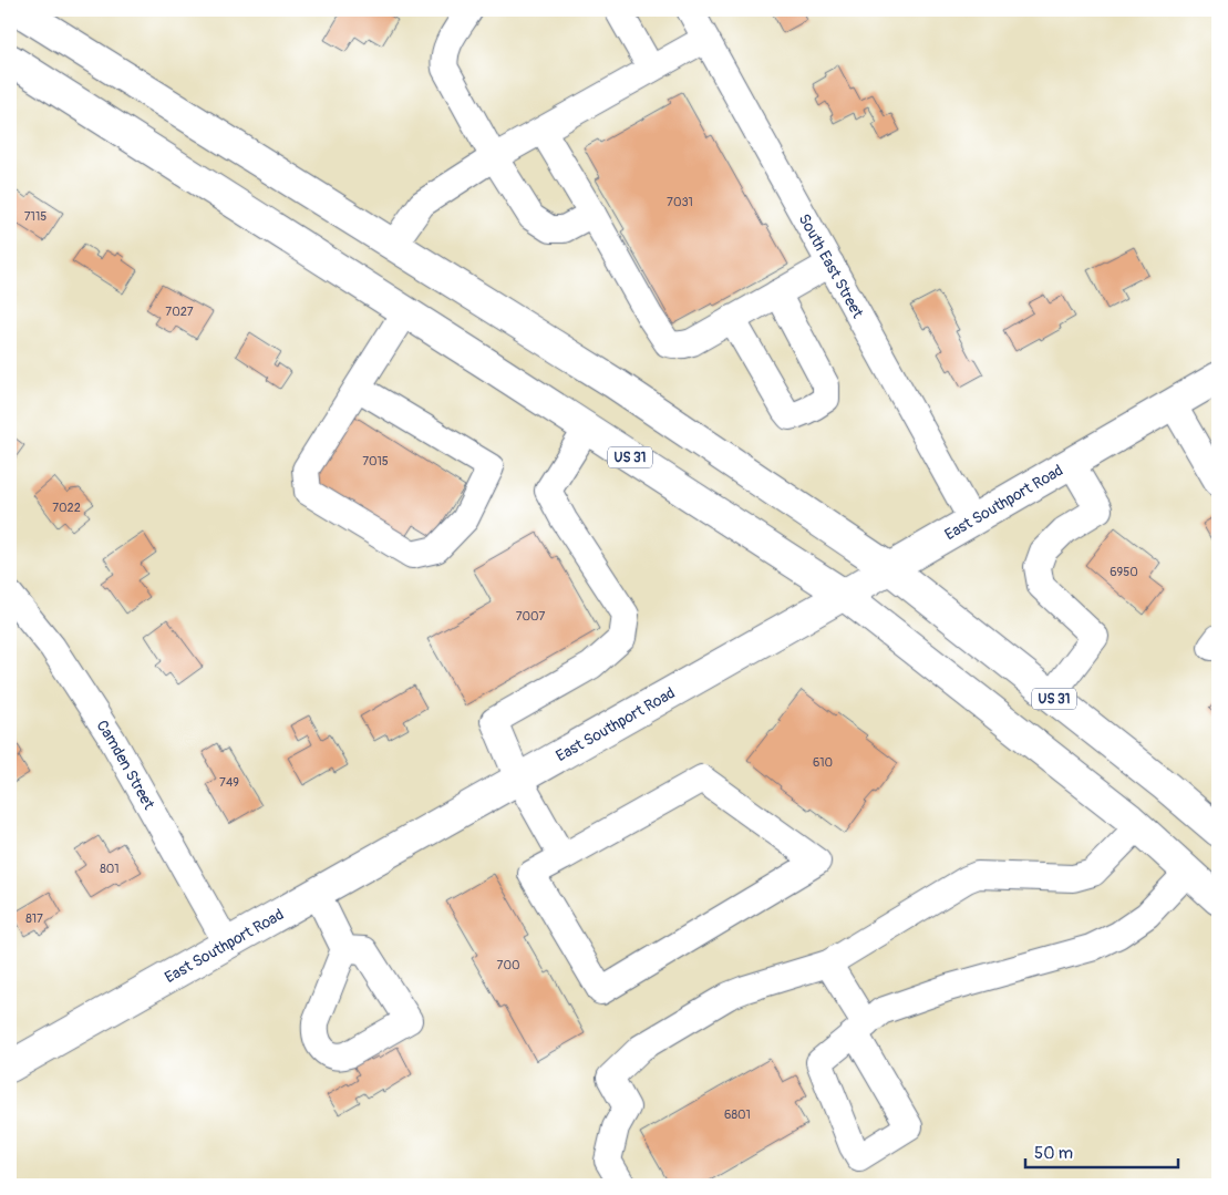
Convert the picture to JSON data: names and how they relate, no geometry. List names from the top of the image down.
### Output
{
  "streets": {
    "main road": ["US 31", "East Southport Road"],
    "street": ["South East Street", "Camden Street"]
  },
  "crossings": [
    ["South East Street", "East Southport Road"],
    ["US 31", "East Southport Road"],
    ["East Southport Road", "Camden Street"]
  ],
  "house_numbers": [
    "7031",
    "7115",
    "7027",
    "7015",
    "7022",
    "6950",
    "7007",
    "610",
    "749",
    "801",
    "817",
    "700",
    "6801"
  ],
  "scale_bar": "50 m"
}
